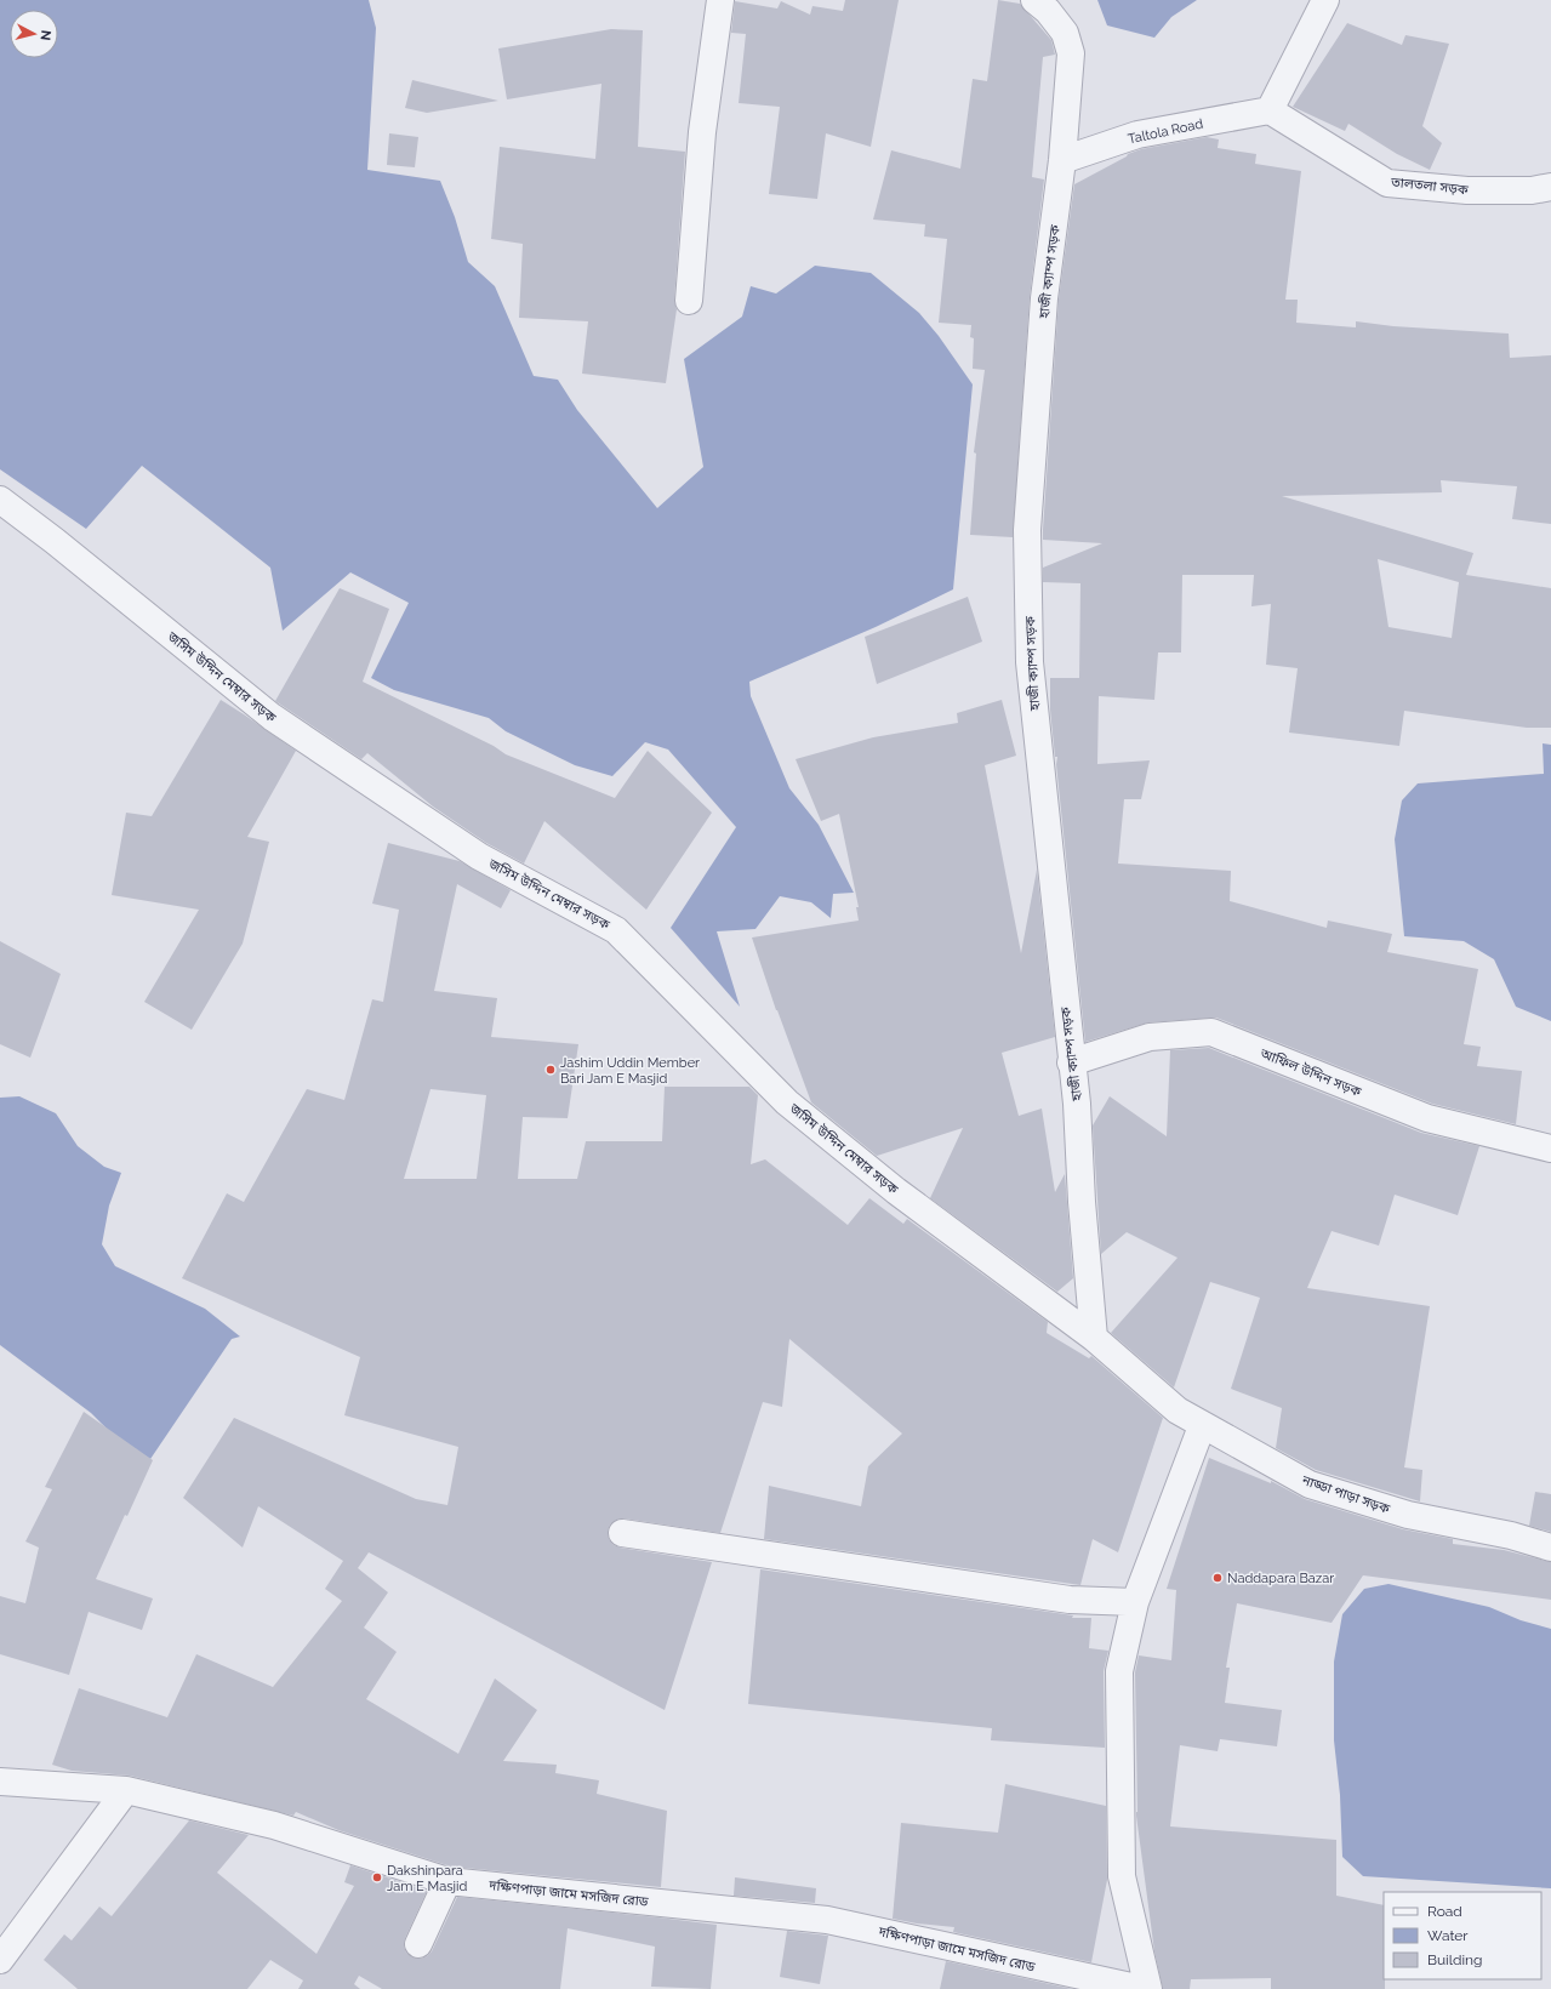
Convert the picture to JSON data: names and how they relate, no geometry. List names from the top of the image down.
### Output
{
  "streets": {
    "street": [
      "Taltola Road",
      "তালতলা সড়ক",
      "হাজী ক্যাম্প সড়ক",
      "জসিম উদ্দিন মেম্বার সড়ক",
      "আফিল উদ্দিন সড়ক",
      "নাড্ডা পাড়া সড়ক",
      "দক্ষিণপাড়া জামে মসজিদ রোড"
    ]
  },
  "crossings": [
    ["Taltola Road", "তালতলা সড়ক"],
    ["Taltola Road", "হাজী ক্যাম্প সড়ক"],
    ["হাজী ক্যাম্প সড়ক", "জসিম উদ্দিন মেম্বার সড়ক"],
    ["হাজী ক্যাম্প সড়ক", "আফিল উদ্দিন সড়ক"],
    ["হাজী ক্যাম্প সড়ক", "নাড্ডা পাড়া সড়ক"],
    ["জসিম উদ্দিন মেম্বার সড়ক", "নাড্ডা পাড়া সড়ক"]
  ],
  "places": ["Jashim Uddin Member Bari Jam E Masjid", "Naddapara Bazar", "Dakshinpara Jam E Masjid"],
  "legend": ["Road", "Water", "Building"],
  "north": "right"
}
